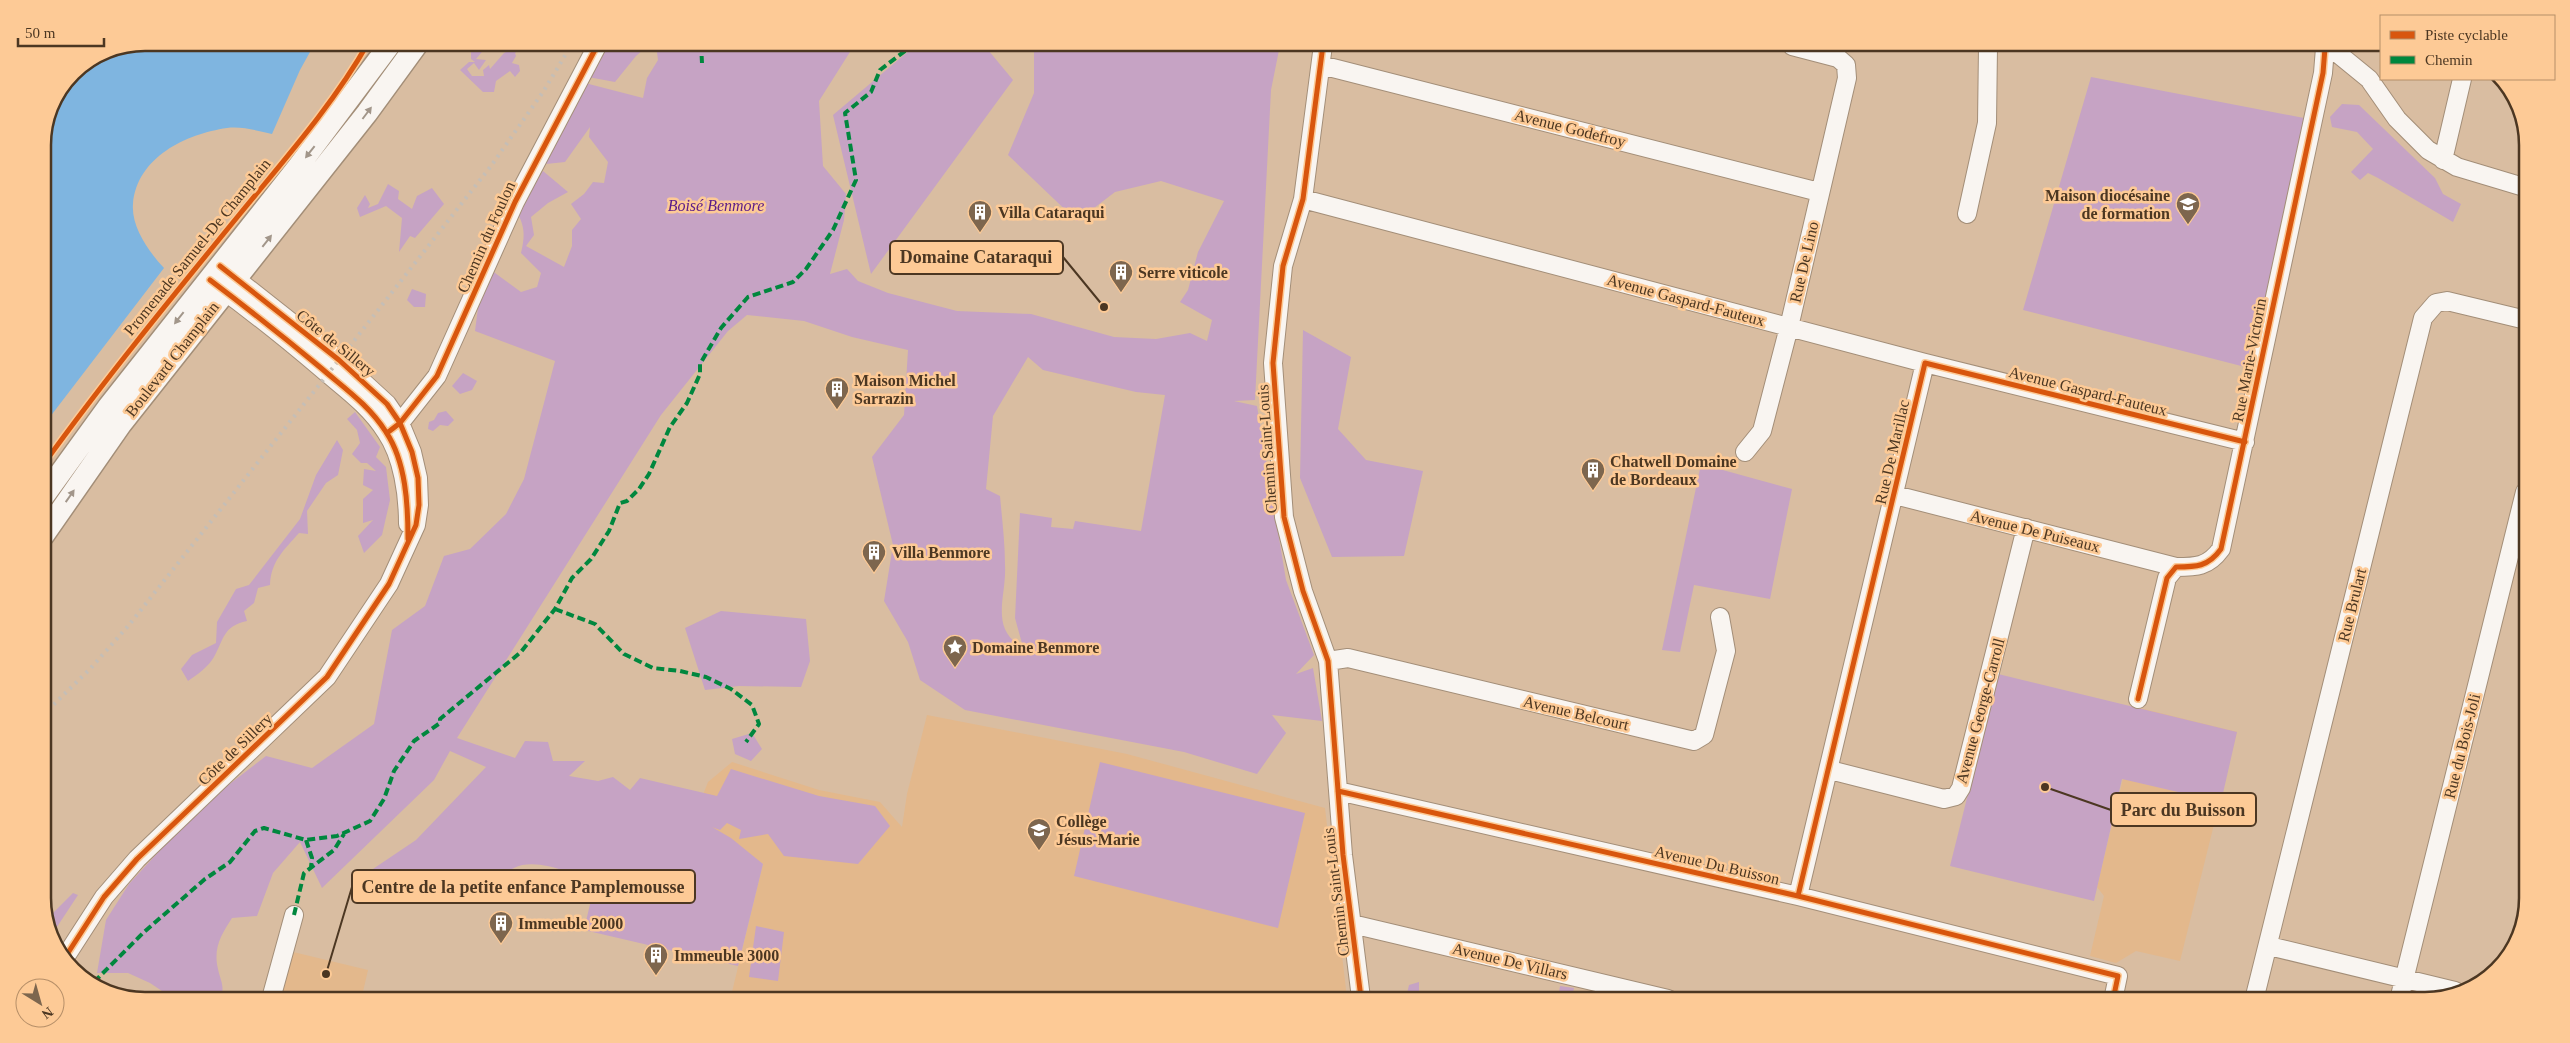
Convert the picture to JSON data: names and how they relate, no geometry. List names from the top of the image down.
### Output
{
  "streets": {
    "main road": ["Boulevard Champlain"],
    "street": [
      "Avenue Godefroy",
      "Chemin du Foulon",
      "Rue De Lino",
      "Avenue Gaspard-Fauteux",
      "Côte de Sillery",
      "Rue Marie-Victorin",
      "Chemin Saint-Louis",
      "Rue De Marillac",
      "Avenue De Puiseaux",
      "Rue Brulart",
      "Avenue George-Carroll",
      "Avenue Belcourt",
      "Rue du Bois-Joli",
      "Avenue Du Buisson",
      "Avenue De Villars"
    ],
    "cycle path": ["Promenade Samuel-De Champlain"]
  },
  "crossings": [
    ["Avenue Godefroy", "Rue De Lino"],
    ["Avenue Godefroy", "Chemin Saint-Louis"],
    ["Chemin du Foulon", "Côte de Sillery"],
    ["Rue De Lino", "Avenue Gaspard-Fauteux"],
    ["Avenue Gaspard-Fauteux", "Rue Marie-Victorin"],
    ["Avenue Gaspard-Fauteux", "Chemin Saint-Louis"],
    ["Avenue Gaspard-Fauteux", "Rue De Marillac"],
    ["Côte de Sillery", "Boulevard Champlain"],
    ["Rue Marie-Victorin", "Avenue De Puiseaux"],
    ["Chemin Saint-Louis", "Avenue Belcourt"],
    ["Chemin Saint-Louis", "Avenue Du Buisson"],
    ["Chemin Saint-Louis", "Avenue De Villars"],
    ["Rue De Marillac", "Avenue De Puiseaux"],
    ["Rue De Marillac", "Avenue George-Carroll"],
    ["Rue De Marillac", "Avenue Du Buisson"],
    ["Avenue De Puiseaux", "Avenue George-Carroll"]
  ],
  "parks": ["Boisé Benmore"],
  "places": {
    "school or university": ["Maison diocésaine de formation", "Collège Jésus-Marie"],
    "building": [
      "Villa Cataraqui",
      "Serre viticole",
      "Maison Michel Sarrazin",
      "Chatwell Domaine de Bordeaux",
      "Villa Benmore",
      "Immeuble 2000",
      "Immeuble 3000"
    ],
    "other": ["Domaine Cataraqui", "Parc du Buisson", "Centre de la petite enfance Pamplemousse"],
    "place": ["Domaine Benmore"]
  },
  "legend": ["Piste cyclable", "Chemin"],
  "scale_bar": "50 m",
  "north": "bottom right"
}
